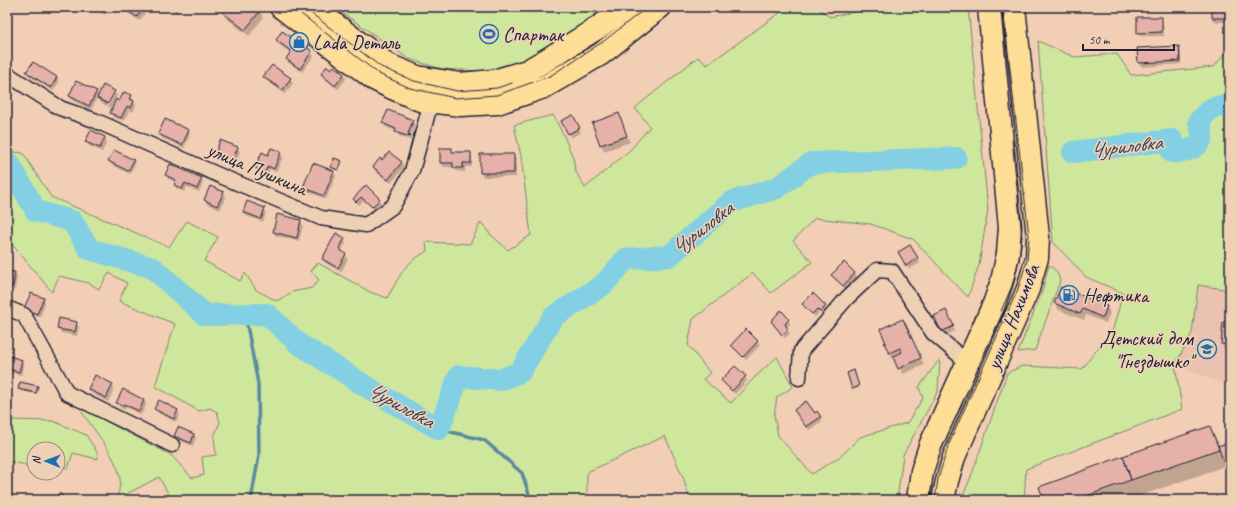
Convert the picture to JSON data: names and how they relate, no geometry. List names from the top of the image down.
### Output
{
  "streets": {
    "main road": ["улица Нахимова"],
    "street": ["улица Пушкина"]
  },
  "water": ["Чуриловка"],
  "places": {
    "sports": ["Спартак"],
    "shop": ["Lada Dеталь"],
    "fuel station": ["Нефтика"],
    "school or university": ["Детский дом \"Гнездышко\""]
  },
  "scale_bar": "50 m",
  "north": "left"
}
